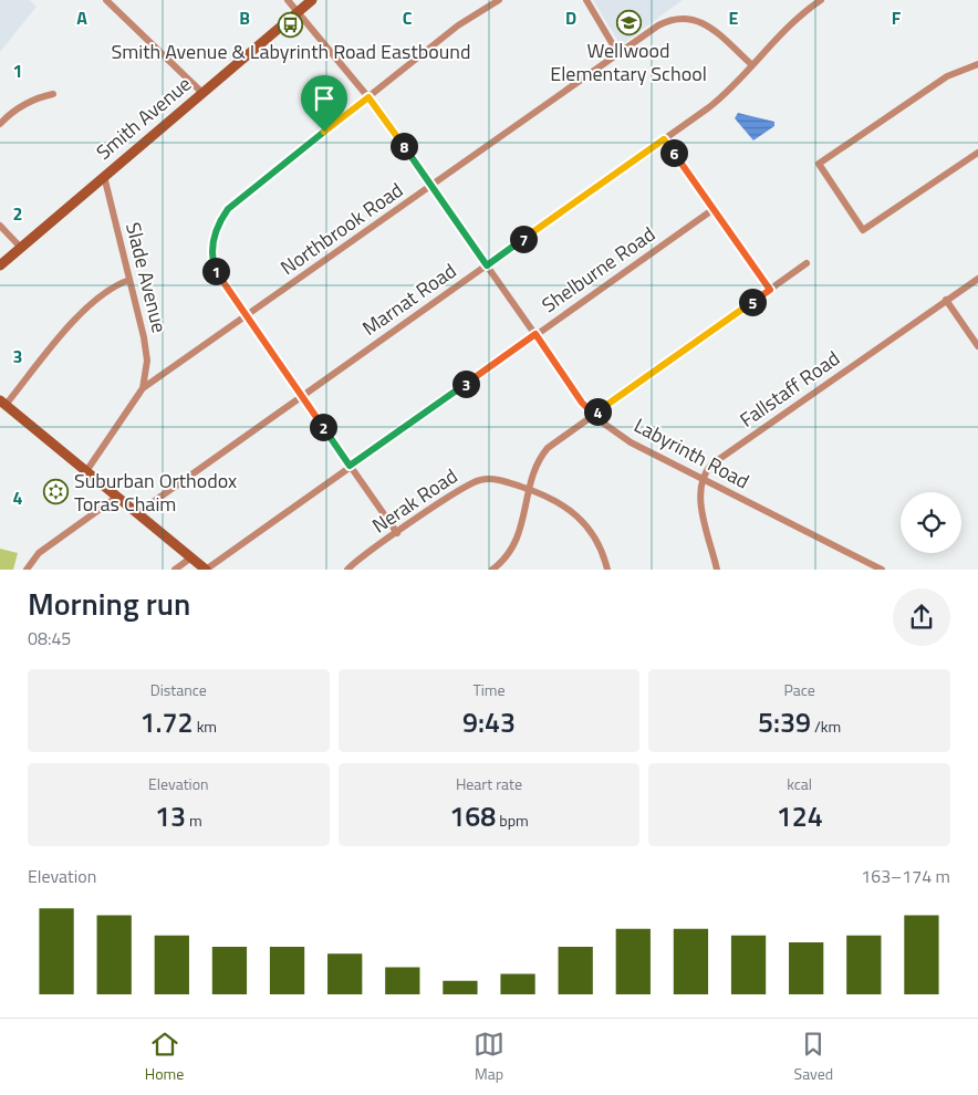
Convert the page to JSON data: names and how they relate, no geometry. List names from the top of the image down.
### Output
{
  "streets": {
    "main road": ["Smith Avenue"],
    "street": [
      "Northbrook Road",
      "Shelburne Road",
      "Slade Avenue",
      "Marnat Road",
      "Fallstaff Road",
      "Labyrinth Road",
      "Nerak Road"
    ]
  },
  "crossings": [
    ["Smith Avenue", "Slade Avenue"],
    ["Smith Avenue", "Labyrinth Road"],
    ["Northbrook Road", "Slade Avenue"],
    ["Northbrook Road", "Marnat Road"],
    ["Northbrook Road", "Labyrinth Road"],
    ["Shelburne Road", "Labyrinth Road"],
    ["Marnat Road", "Labyrinth Road"],
    ["Fallstaff Road", "Labyrinth Road"]
  ],
  "places": {
    "school or university": ["Wellwood Elementary School"],
    "bus stop": ["Smith Avenue & Labyrinth Road Eastbound"],
    "synagogue": ["Suburban Orthodox Toras Chaim"]
  },
  "page": {
    "pins": [
      "8",
      "6",
      "7",
      "1",
      "5",
      "3",
      "4",
      "2"
    ],
    "heading": ["Morning run", "08:45"],
    "stats": [
      ["Distance", "1.72 km"],
      ["Time", "9:43"],
      ["Pace", "5:39 /km"],
      ["Elevation", "13 m"],
      ["Heart rate", "168 bpm"],
      ["kcal", "124"]
    ],
    "chart": ["Elevation", "163–174 m"],
    "tabs": ["Home", "Map", "Saved"]
  },
  "grid": {
    "columns": [
      "A",
      "B",
      "C",
      "D",
      "E",
      "F"
    ],
    "rows": [
      "1",
      "2",
      "3",
      "4"
    ]
  }
}
